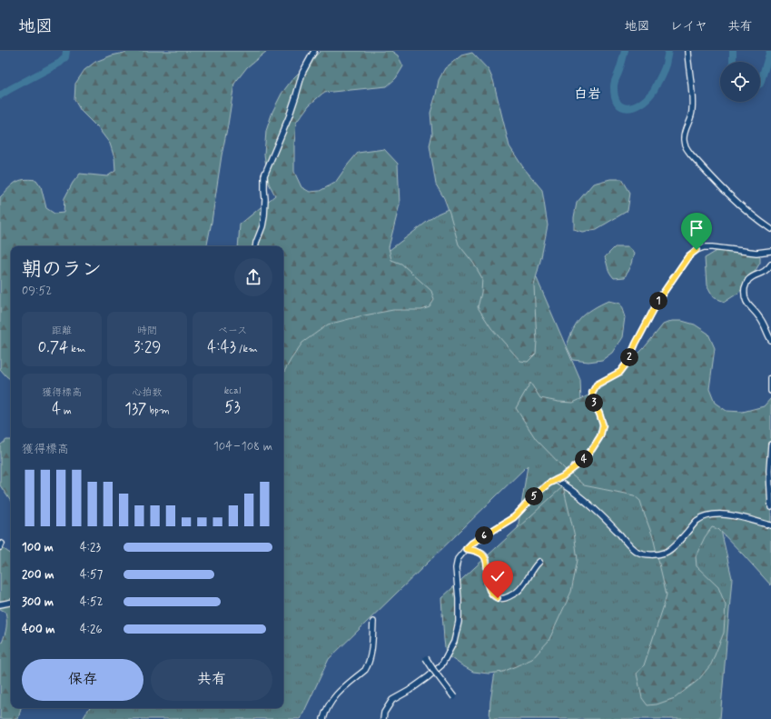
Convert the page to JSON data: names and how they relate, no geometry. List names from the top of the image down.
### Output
{
  "districts": ["白岩"],
  "page": {
    "header": "地図",
    "nav": ["地図", "レイヤ", "共有"],
    "heading": ["朝のラン", "09:52"],
    "pins": [
      "1",
      "2",
      "3",
      "4",
      "5",
      "6"
    ],
    "stats": [
      ["距離", "0.74 km"],
      ["時間", "3:29"],
      ["ペース", "4:43 /km"],
      ["獲得標高", "4 m"],
      ["心拍数", "137 bpm"],
      ["kcal", "53"]
    ],
    "chart": ["獲得標高", "104–108 m"],
    "list": [
      {
        "name": "100 m",
        "note": "4:23"
      },
      {
        "name": "200 m",
        "note": "4:57"
      },
      {
        "name": "300 m",
        "note": "4:52"
      },
      {
        "name": "400 m",
        "note": "4:26"
      }
    ],
    "buttons": ["保存", "共有"]
  }
}
